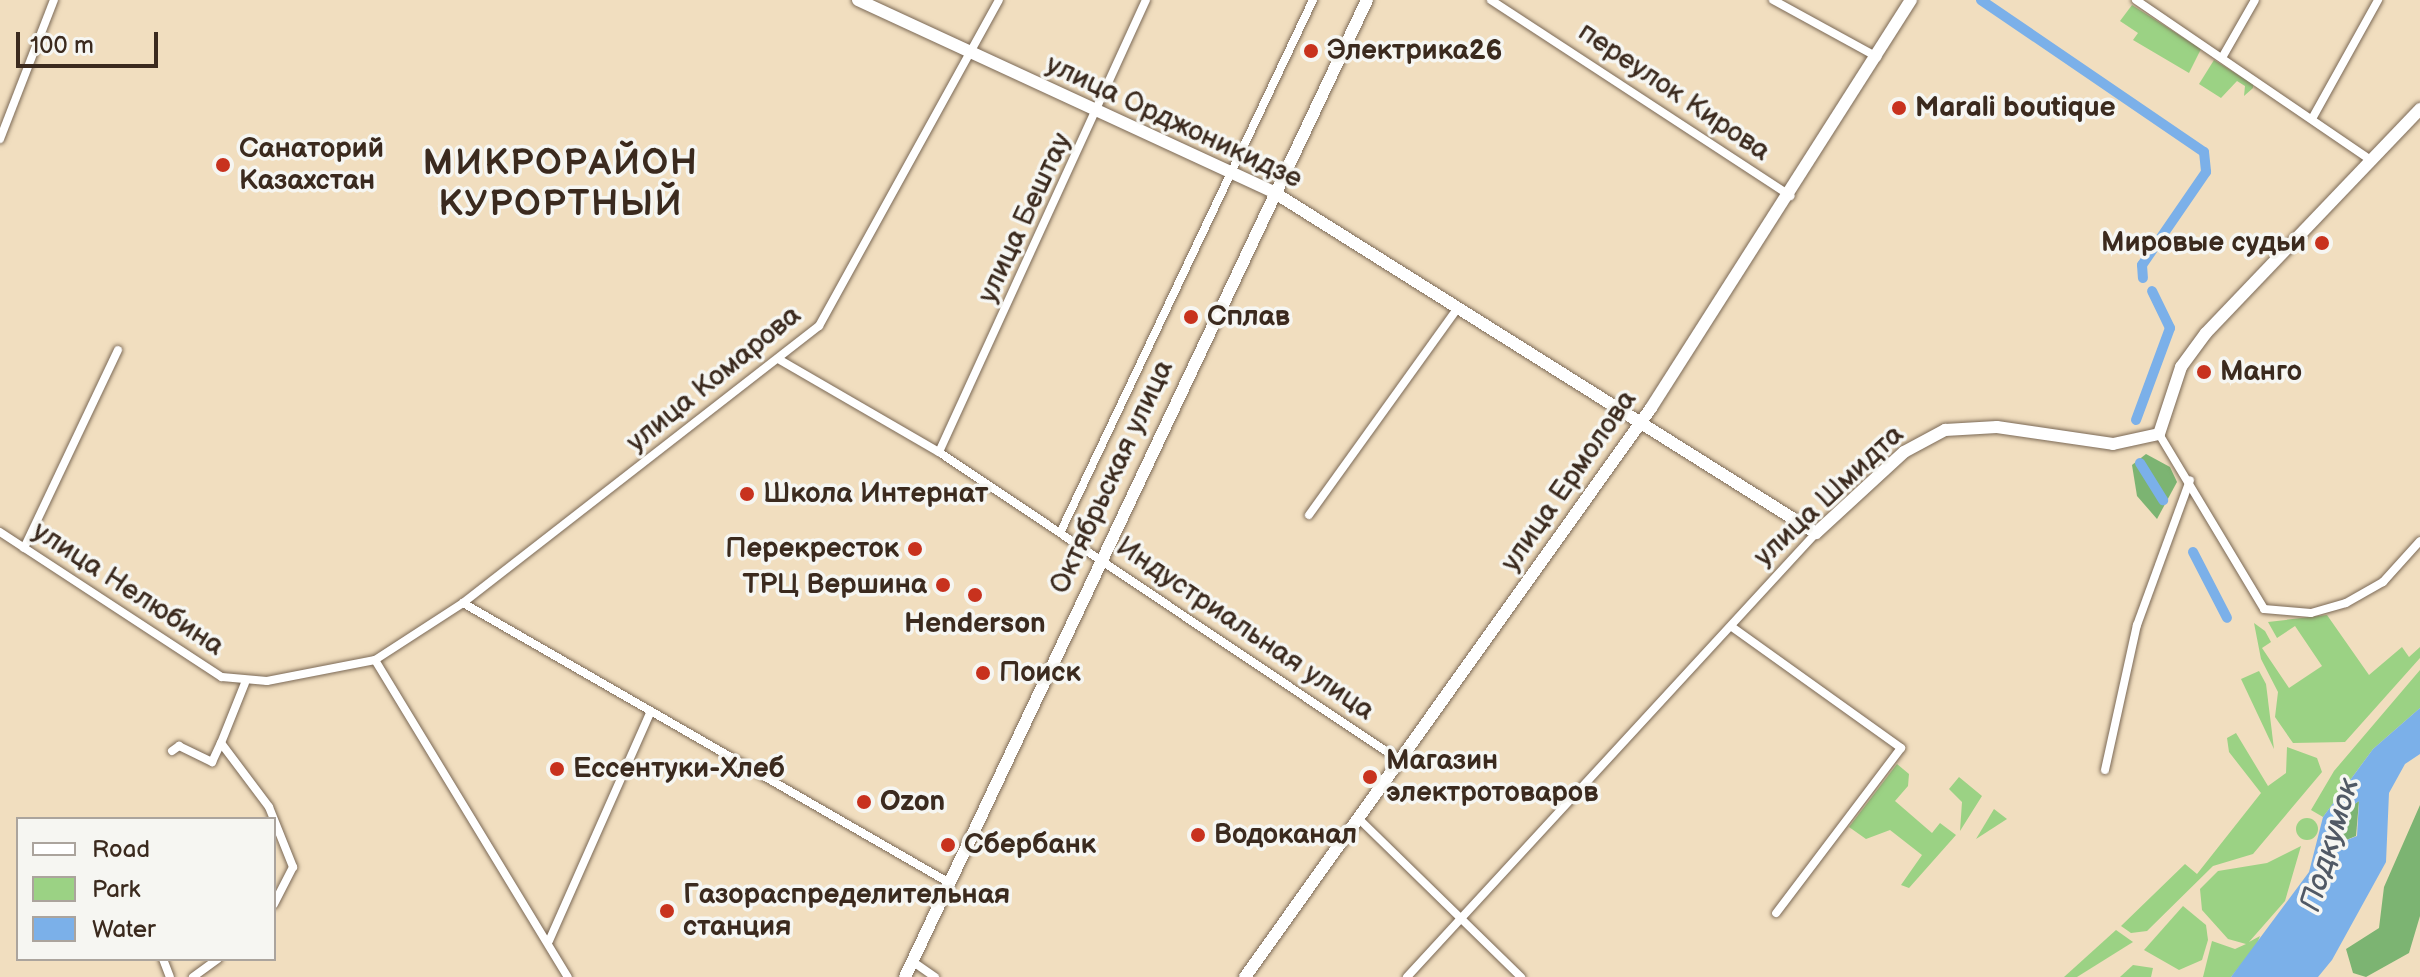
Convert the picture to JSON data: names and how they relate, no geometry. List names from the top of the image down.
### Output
{
  "streets": {
    "street": [
      "переулок Кирова",
      "улица Орджоникидзе",
      "улица Бештау",
      "улица Комарова",
      "Октябрьская улица",
      "улица Ермолова",
      "улица Шмидта",
      "улица Нелюбина",
      "Индустриальная улица"
    ]
  },
  "crossings": [
    ["переулок Кирова", "улица Ермолова"],
    ["улица Орджоникидзе", "улица Бештау"],
    ["улица Орджоникидзе", "улица Комарова"],
    ["улица Орджоникидзе", "Октябрьская улица"],
    ["улица Орджоникидзе", "улица Ермолова"],
    ["улица Орджоникидзе", "улица Шмидта"],
    ["улица Бештау", "Индустриальная улица"],
    ["улица Комарова", "улица Нелюбина"],
    ["улица Комарова", "Индустриальная улица"],
    ["Октябрьская улица", "Индустриальная улица"],
    ["улица Ермолова", "Индустриальная улица"]
  ],
  "districts": ["МИКРОРАЙОН КУРОРТНЫЙ"],
  "water": ["Подкумок"],
  "places": [
    "Электрика26",
    "Marali boutique",
    "Санаторий Казахстан",
    "Мировые судьи",
    "Сплав",
    "Манго",
    "Школа Интернат",
    "Перекресток",
    "ТРЦ Вершина",
    "Henderson",
    "Поиск",
    "Ессентуки-Хлеб",
    "Магазин электротоваров",
    "Ozon",
    "Водоканал",
    "Сбербанк",
    "Газораспределительная станция"
  ],
  "legend": ["Road", "Park", "Water"],
  "scale_bar": "100 m"
}
